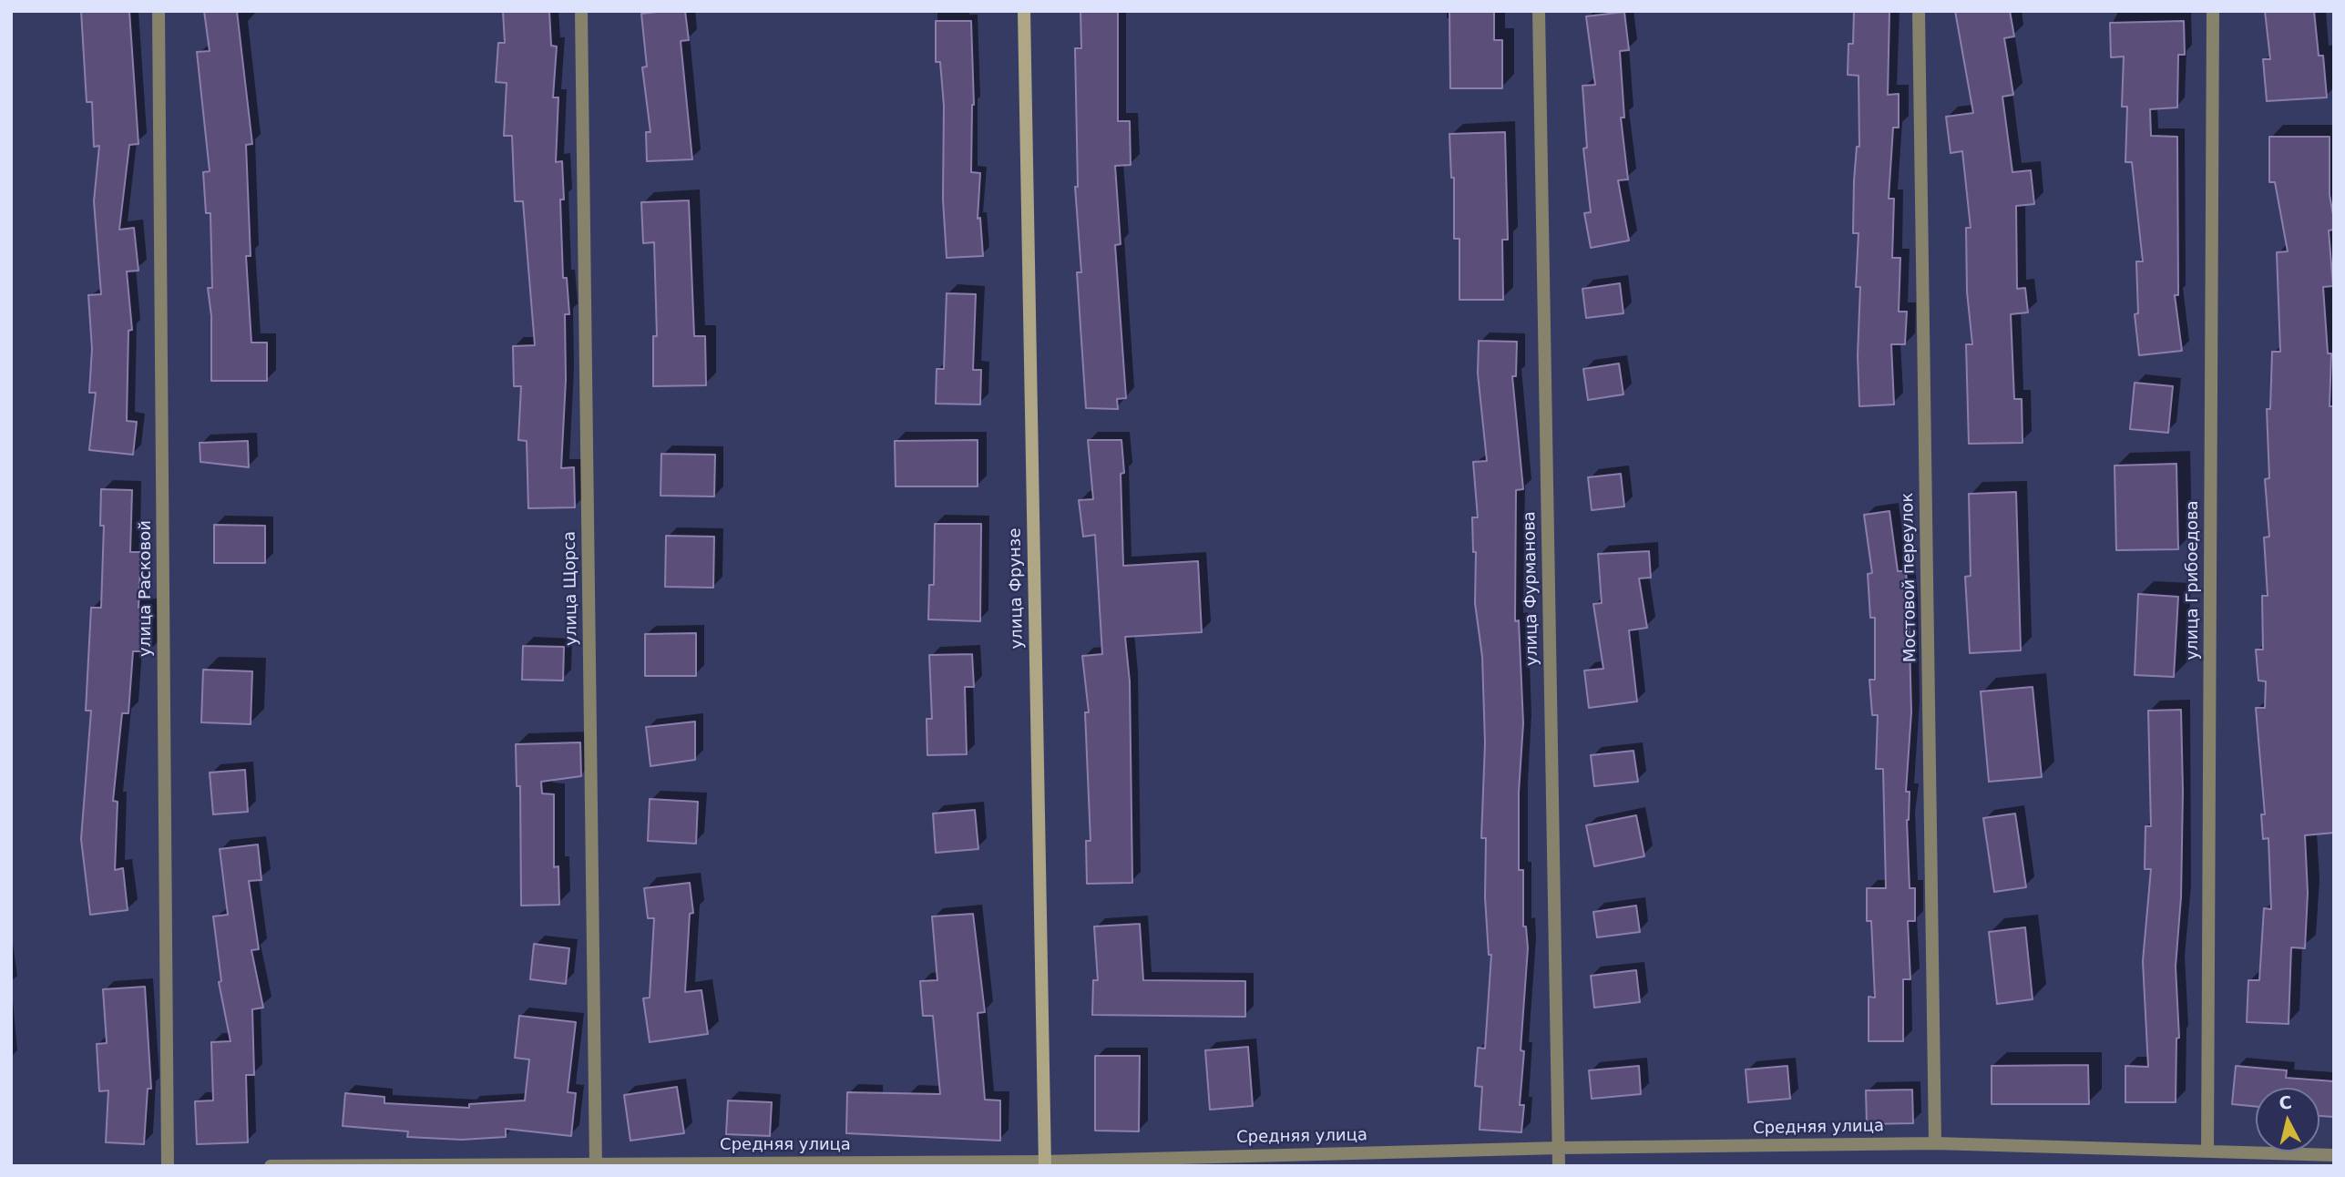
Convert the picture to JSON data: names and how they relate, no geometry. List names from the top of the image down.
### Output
{
  "streets": {
    "street": [
      "Мостовой переулок",
      "улица Грибоедова",
      "улица Расковой",
      "улица Щорса",
      "улица Фрунзе",
      "улица Фурманова",
      "Средняя улица"
    ]
  },
  "crossings": [
    ["Мостовой переулок", "Средняя улица"],
    ["улица Грибоедова", "Средняя улица"],
    ["улица Щорса", "Средняя улица"],
    ["улица Фрунзе", "Средняя улица"],
    ["улица Фурманова", "Средняя улица"]
  ],
  "north": "top"
}
